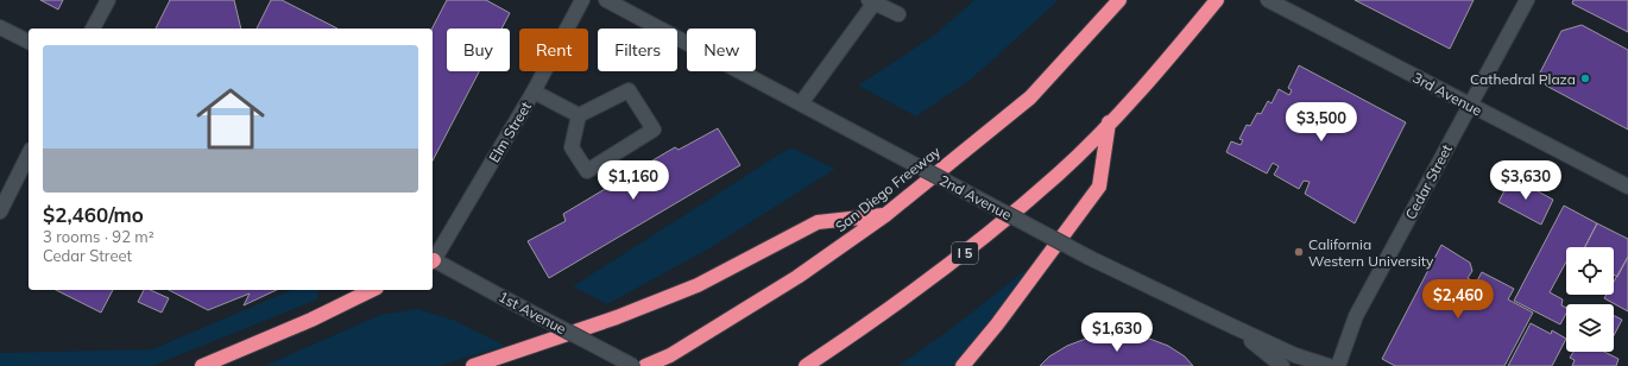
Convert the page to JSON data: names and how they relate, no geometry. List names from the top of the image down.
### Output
{
  "streets": {
    "highway": ["San Diego Freeway", "I 5"],
    "street": [
      "3rd Avenue",
      "Elm Street",
      "Cedar Street",
      "2nd Avenue",
      "1st Avenue"
    ]
  },
  "crossings": [
    ["3rd Avenue", "Cedar Street"]
  ],
  "places": ["Cathedral Plaza", "California Western University"],
  "page": {
    "chip": [
      "Buy",
      "Rent",
      "Filters",
      "New"
    ],
    "list": [
      {
        "name": "$2,460/mo",
        "note": "3 rooms · 92 m² · Cedar Street"
      }
    ],
    "price": [
      "$3,500",
      "$1,160",
      "$3,630",
      "$2,460",
      "$1,630"
    ]
  }
}
